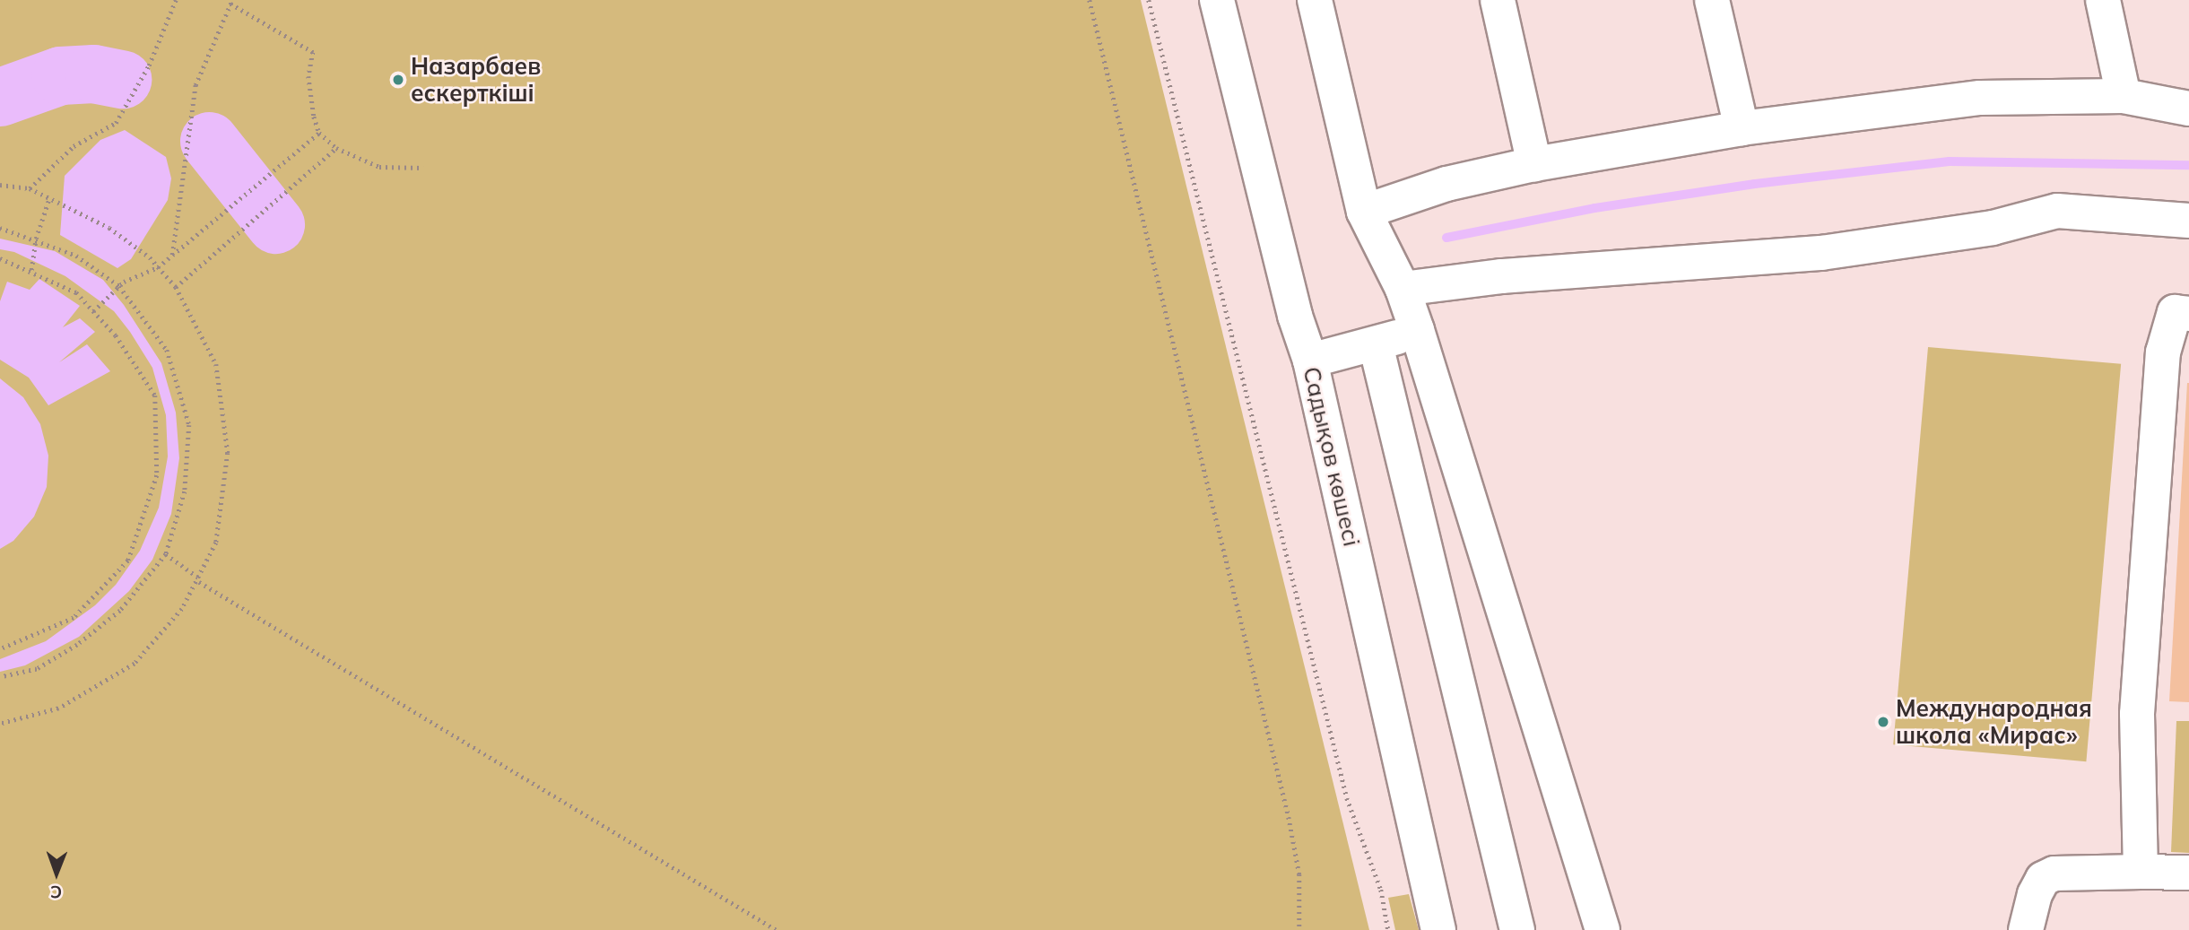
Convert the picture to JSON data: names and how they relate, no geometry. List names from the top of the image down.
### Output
{
  "streets": {
    "street": ["Садықов көшесі"]
  },
  "places": ["Назарбаев ескерткіші", "Международная школа «Мирас»"],
  "north": "bottom"
}
